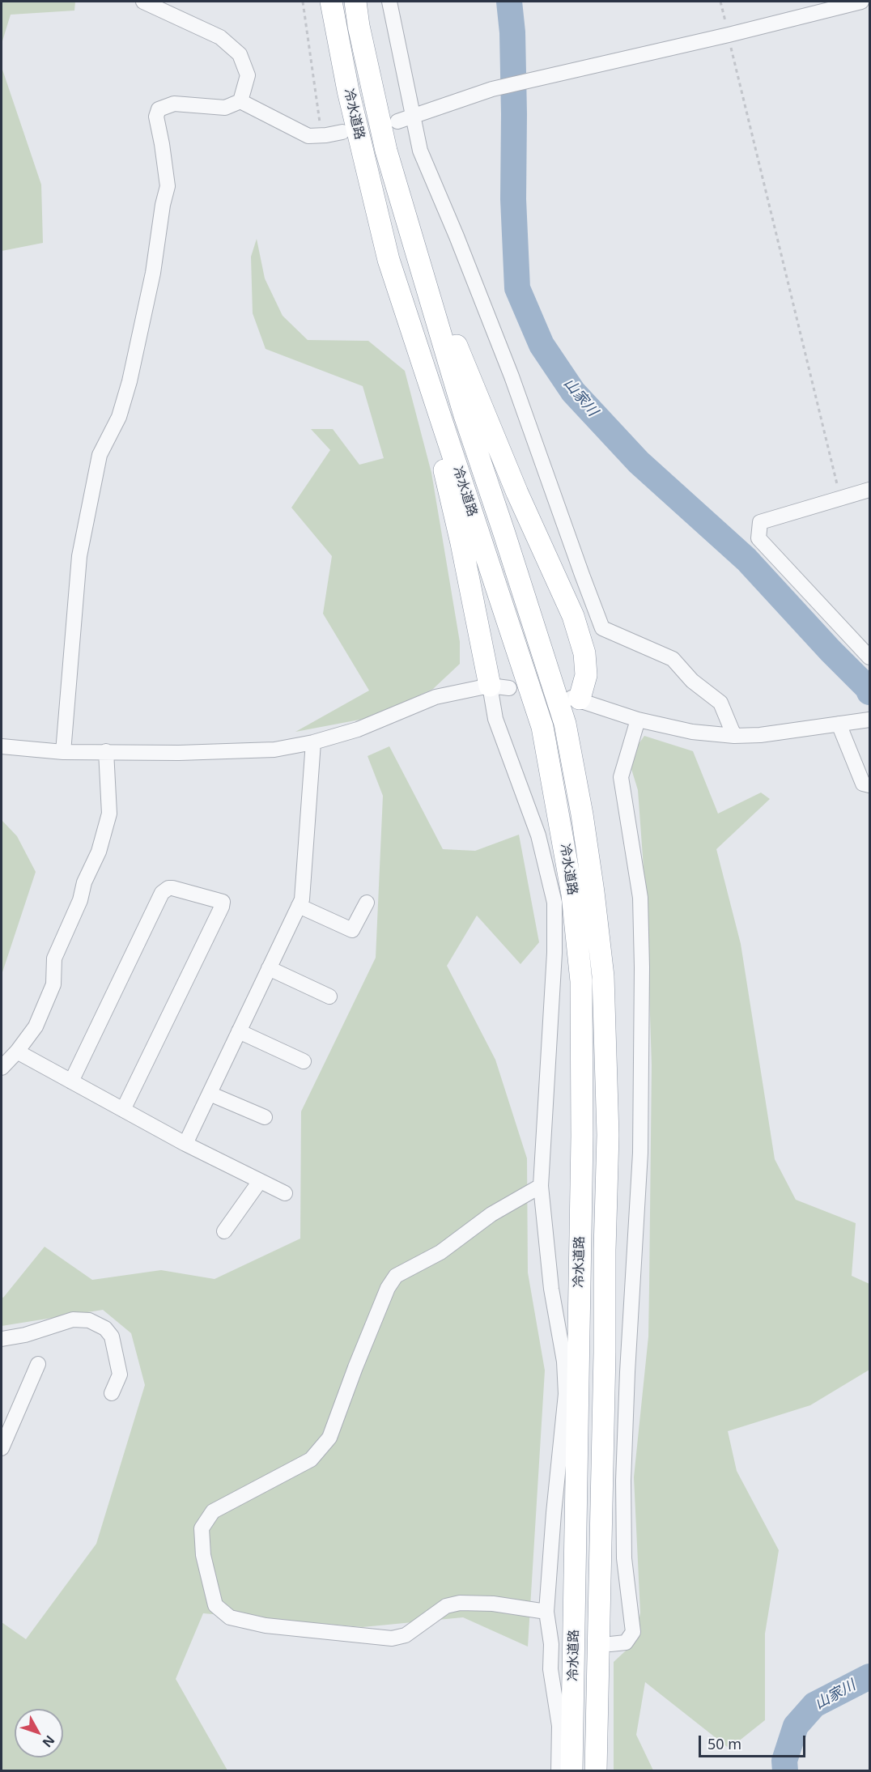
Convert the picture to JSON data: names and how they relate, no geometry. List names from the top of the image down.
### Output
{
  "streets": {
    "highway": ["冷水道路"]
  },
  "water": ["山家川"],
  "scale_bar": "50 m",
  "north": "bottom right"
}
